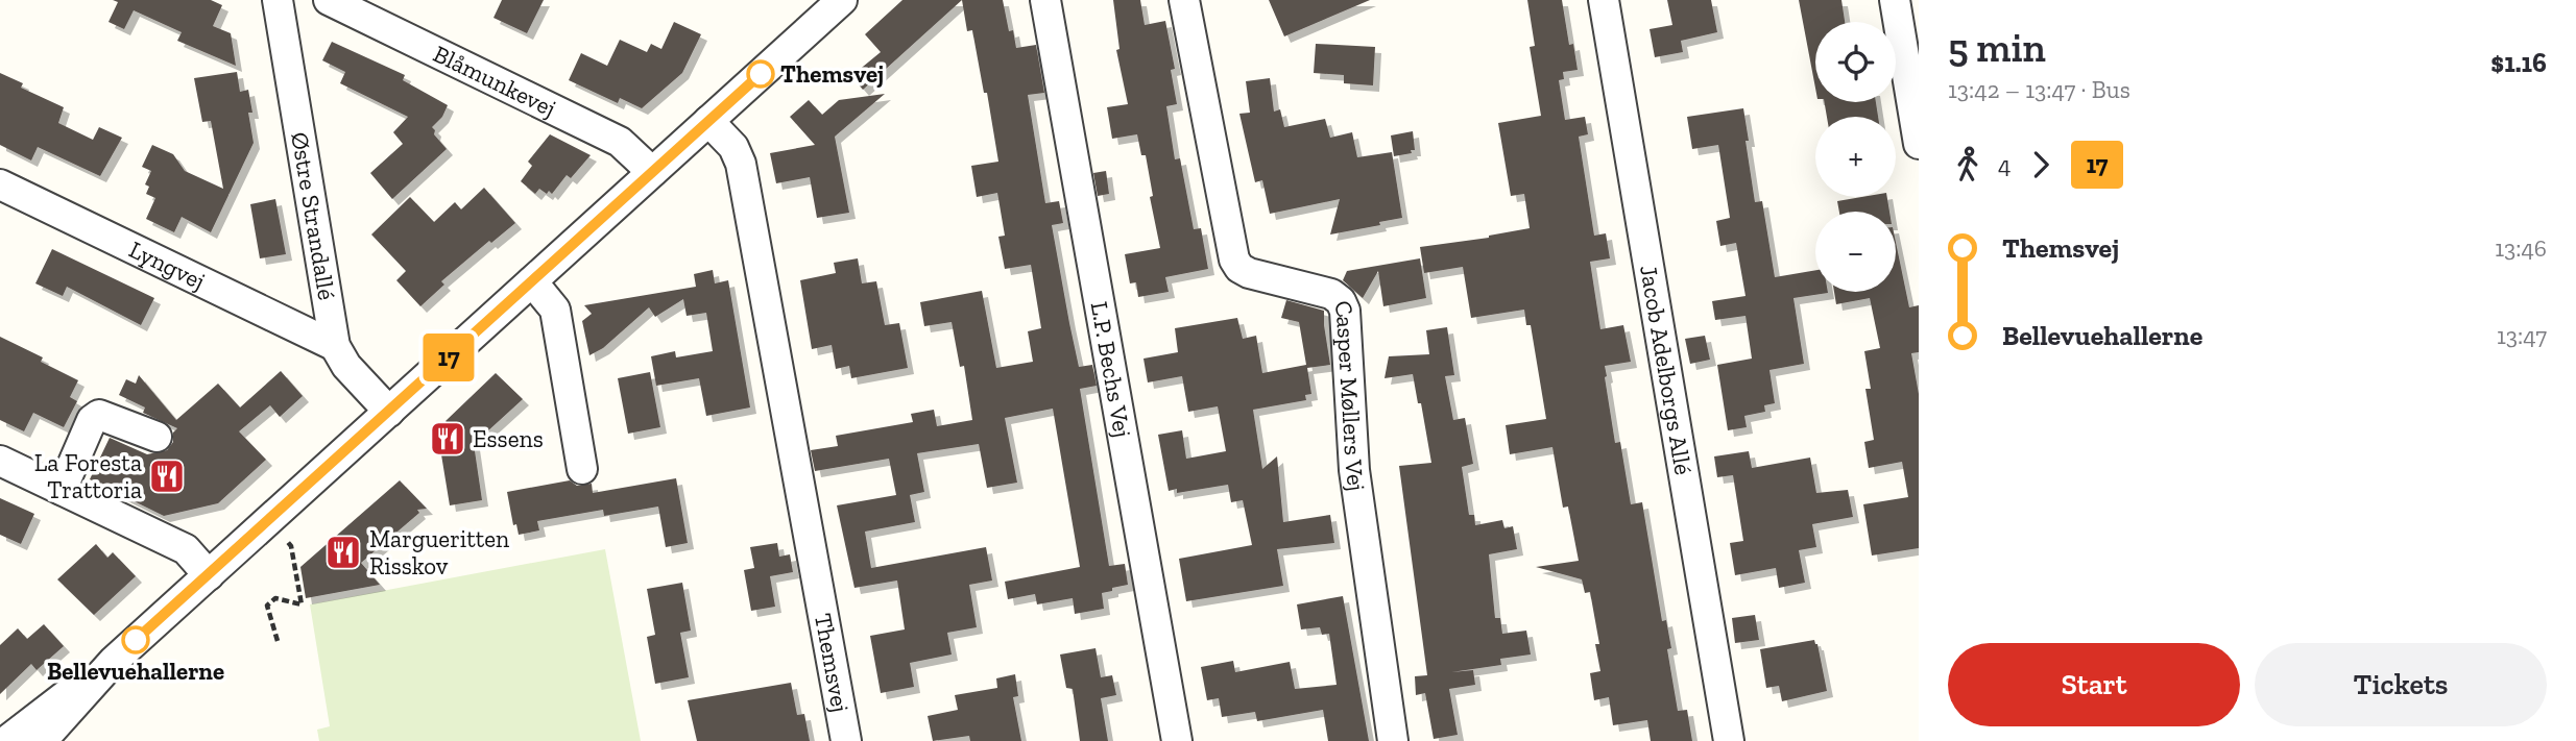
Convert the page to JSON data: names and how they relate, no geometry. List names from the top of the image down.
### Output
{
  "streets": {
    "street": [
      "Blåmunkevej",
      "Østre Strandallé",
      "Lyngvej",
      "L.P. Bechs Vej",
      "Jacob Adelborgs Allé",
      "Casper Møllers Vej",
      "Themsvej"
    ]
  },
  "crossings": [
    ["Østre Strandallé", "Lyngvej"]
  ],
  "places": {
    "other": ["Themsvej", "Bellevuehallerne"],
    "restaurant": ["Essens", "La Foresta Trattoria", "Margueritten Risskov"]
  },
  "lines": ["bus line 17"],
  "page": {
    "on_map": "17",
    "heading": ["5 min", "13:42 – 13:47 · Bus", "$1.16"],
    "map_buttons": ["+", "−"],
    "legs": ["4", "17"],
    "list": [
      {
        "name": "Themsvej",
        "value": "13:46"
      },
      {
        "name": "Bellevuehallerne",
        "value": "13:47"
      }
    ],
    "buttons": ["Start", "Tickets"]
  }
}
